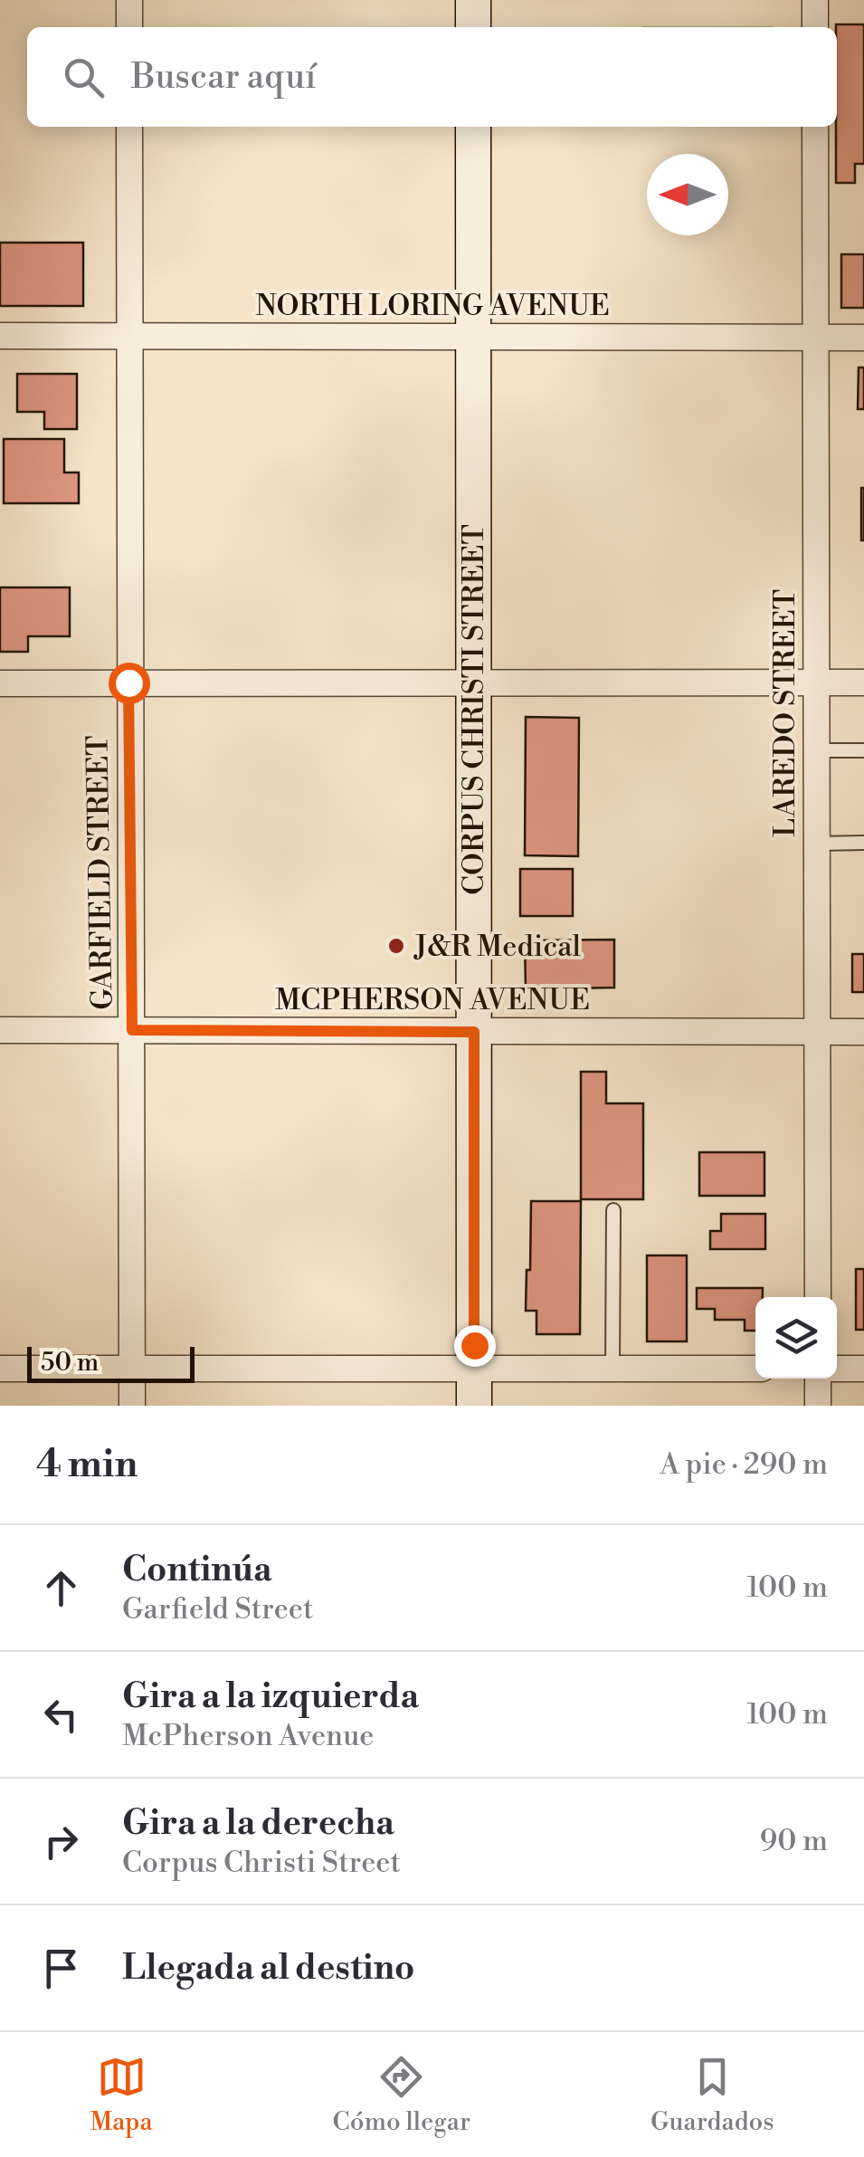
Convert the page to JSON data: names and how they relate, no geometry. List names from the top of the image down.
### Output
{
  "streets": {
    "main road": ["CORPUS CHRISTI STREET"],
    "street": [
      "NORTH LORING AVENUE",
      "LAREDO STREET",
      "GARFIELD STREET",
      "MCPHERSON AVENUE"
    ]
  },
  "crossings": [
    ["NORTH LORING AVENUE", "CORPUS CHRISTI STREET"],
    ["NORTH LORING AVENUE", "LAREDO STREET"],
    ["NORTH LORING AVENUE", "GARFIELD STREET"],
    ["CORPUS CHRISTI STREET", "MCPHERSON AVENUE"],
    ["LAREDO STREET", "MCPHERSON AVENUE"],
    ["GARFIELD STREET", "MCPHERSON AVENUE"]
  ],
  "places": ["J&R Medical"],
  "scale_bar": "50 m",
  "north": "left",
  "page": {
    "search": "Buscar aquí",
    "scale": "50 m",
    "heading": ["4 min", "A pie · 290 m"],
    "list": [
      ["Continúa", "Garfield Street", "100 m"],
      ["Gira a la izquierda", "McPherson Avenue", "100 m"],
      ["Gira a la derecha", "Corpus Christi Street", "90 m"],
      "Llegada al destino"
    ],
    "nav": ["Mapa", "Cómo llegar", "Guardados"]
  }
}
